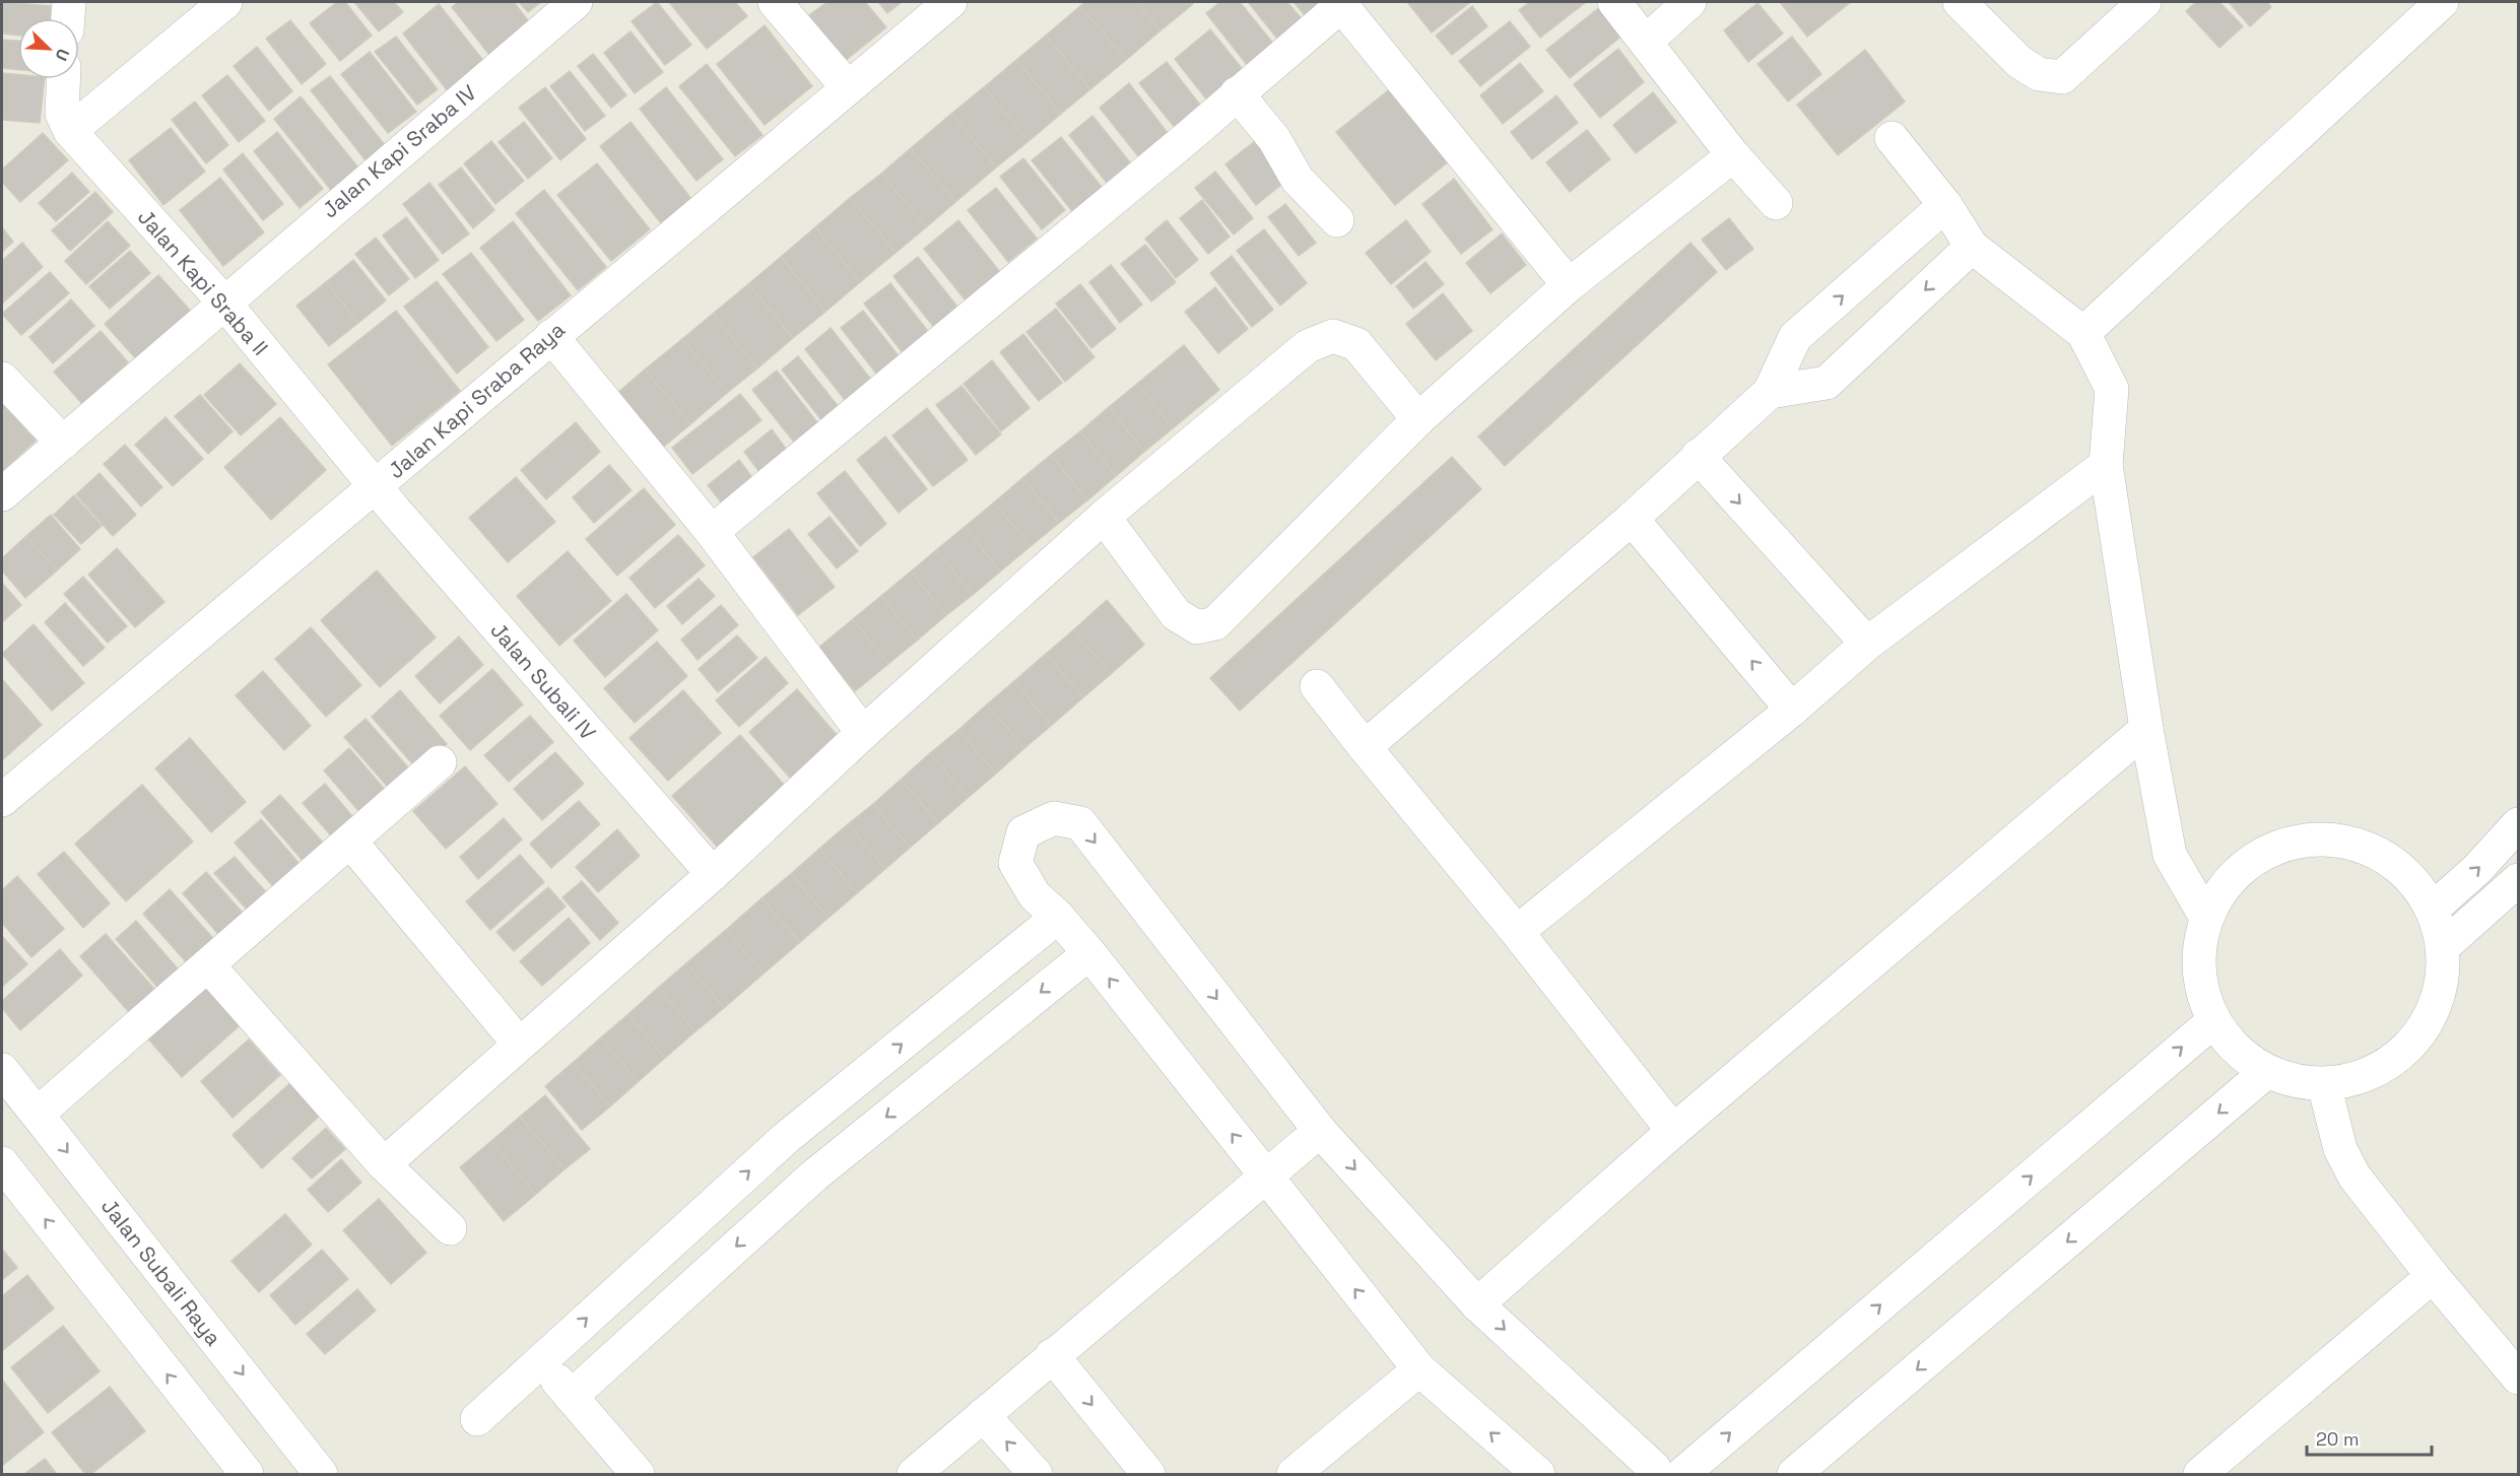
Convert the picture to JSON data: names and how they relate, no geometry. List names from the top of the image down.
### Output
{
  "streets": {
    "street": [
      "Jalan Kapi Sraba IV",
      "Jalan Kapi Sraba II",
      "Jalan Kapi Sraba Raya",
      "Jalan Subali IV",
      "Jalan Subali Raya"
    ]
  },
  "crossings": [
    ["Jalan Kapi Sraba IV", "Jalan Kapi Sraba II"],
    ["Jalan Kapi Sraba II", "Jalan Kapi Sraba Raya"],
    ["Jalan Kapi Sraba II", "Jalan Subali IV"],
    ["Jalan Kapi Sraba Raya", "Jalan Subali IV"]
  ],
  "scale_bar": "20 m",
  "north": "bottom right"
}
